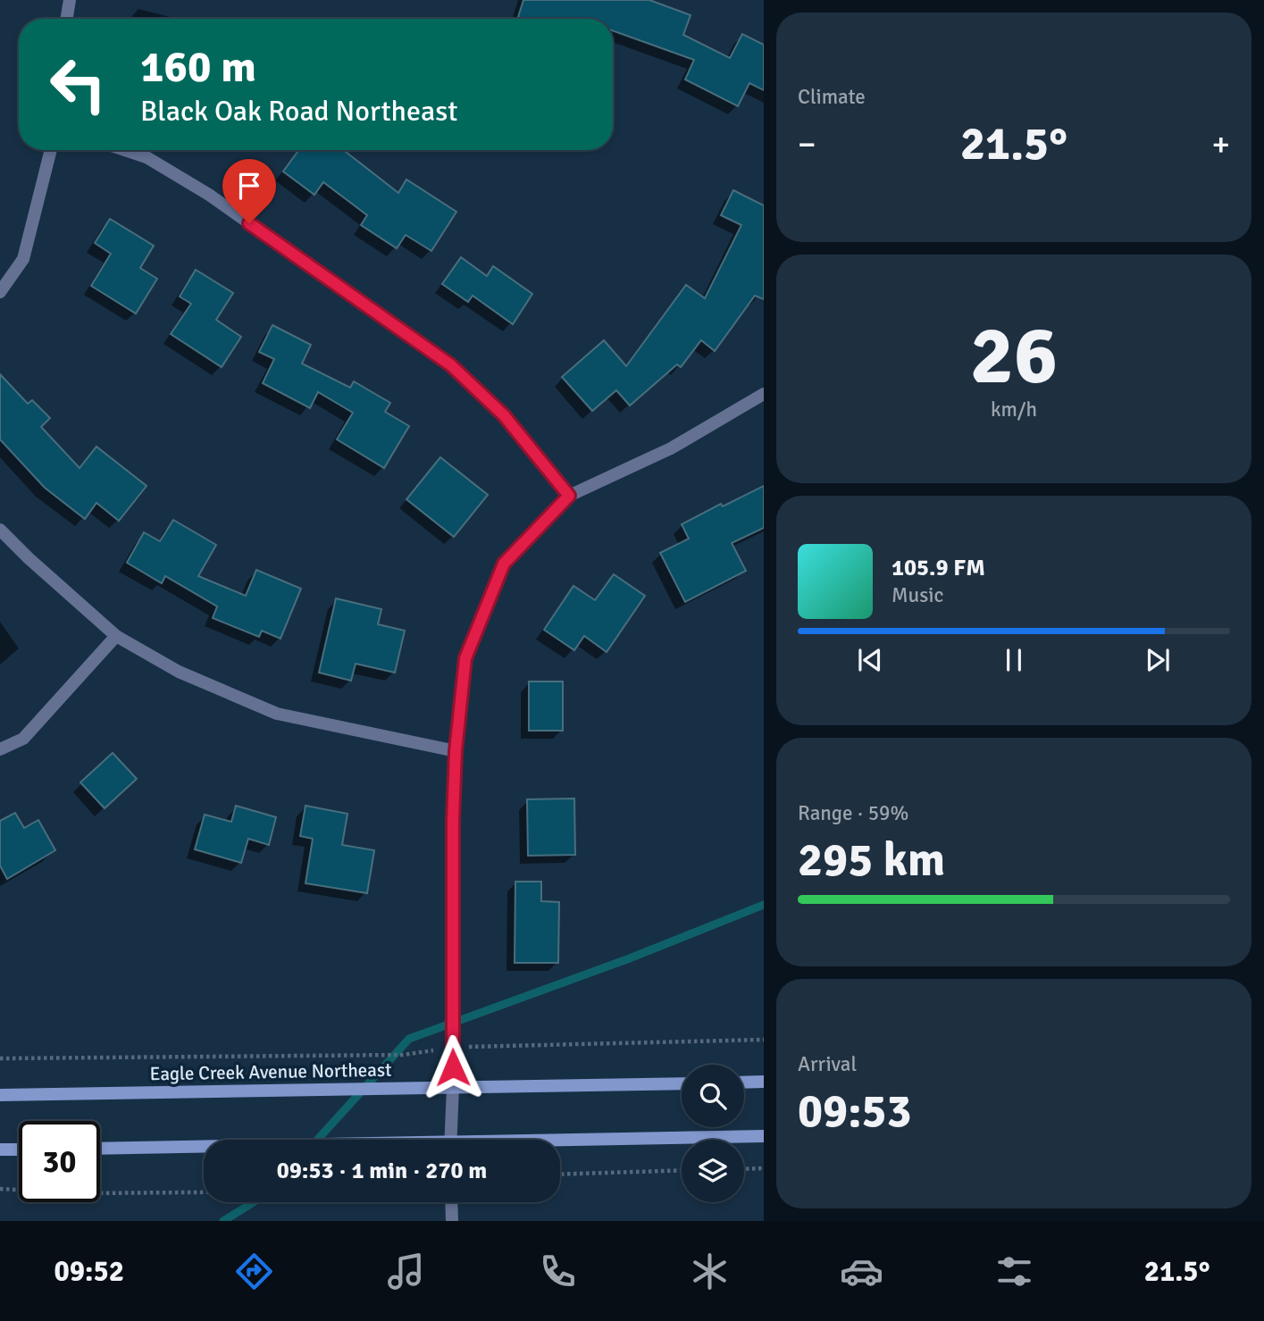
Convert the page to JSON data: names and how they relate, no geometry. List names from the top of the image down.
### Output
{
  "streets": {
    "main road": ["Eagle Creek Avenue Northeast"]
  },
  "page": {
    "tile": [
      "Climate",
      ["26", "km/h"],
      ["Range · 59%", "295 km"],
      ["Arrival", "09:53"]
    ],
    "turn": ["160 m", "Black Oak Road Northeast"],
    "heat": ["−", "21.5°", "+"],
    "song": ["105.9 FM", "Music"],
    "limit": "30",
    "trip": "09:53 · 1 min · 270 m",
    "tabs": ["09:52", "21.5°"]
  }
}
